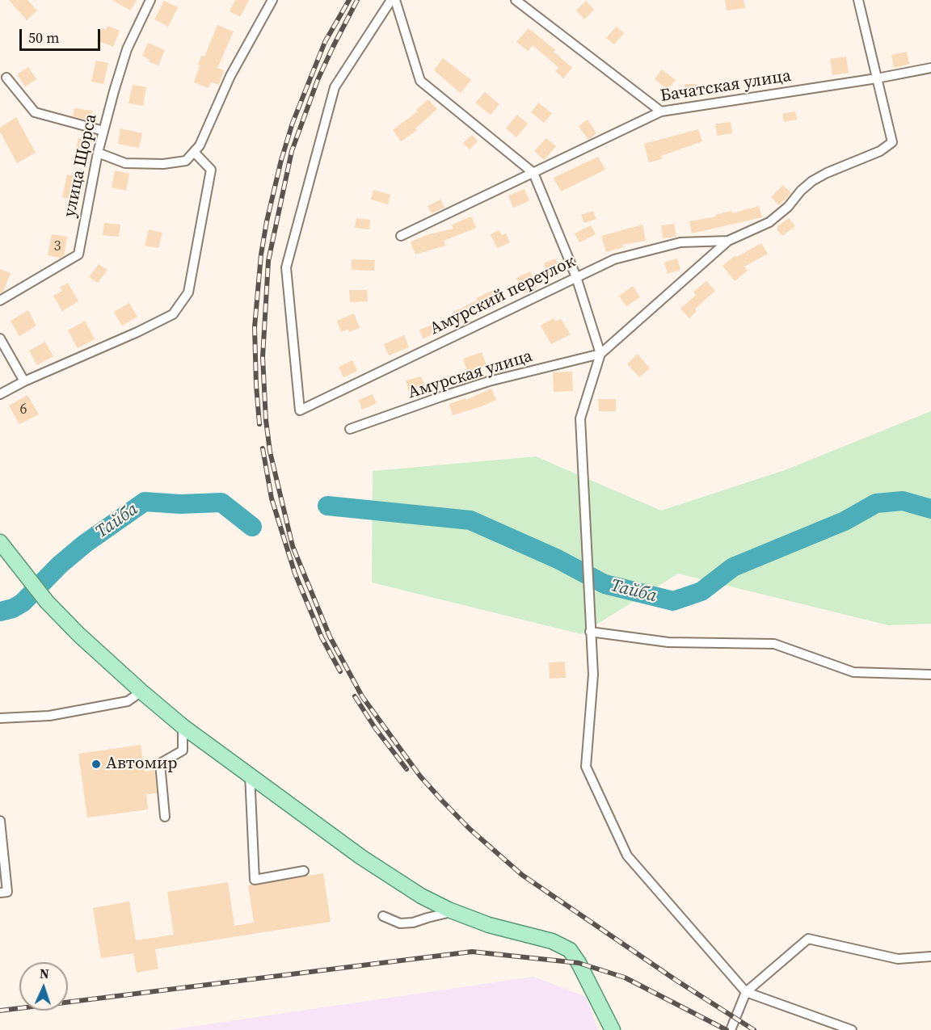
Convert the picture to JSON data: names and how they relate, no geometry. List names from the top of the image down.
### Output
{
  "streets": {
    "street": [
      "Бачатская улица",
      "улица Щорса",
      "Амурский переулок",
      "Амурская улица"
    ]
  },
  "water": ["Тайба"],
  "places": ["Автомир"],
  "house_numbers": ["3", "6"],
  "scale_bar": "50 m",
  "north": "top"
}
